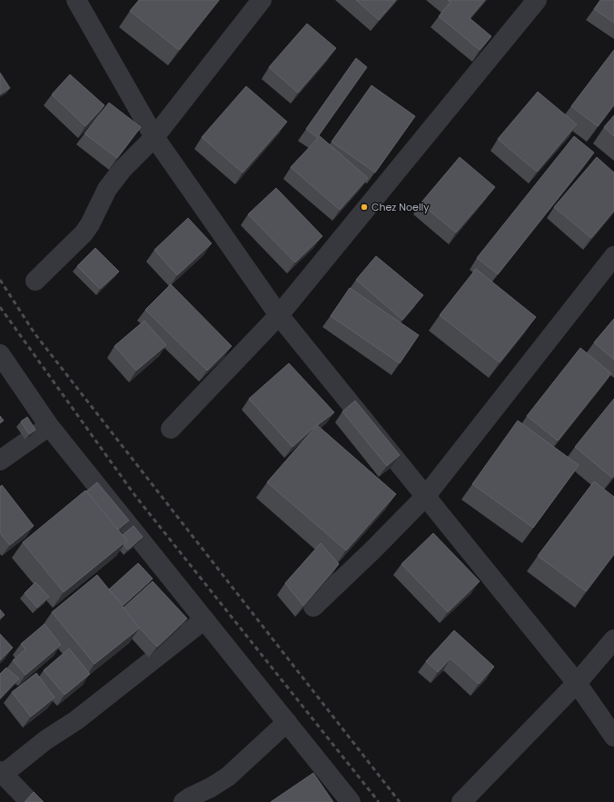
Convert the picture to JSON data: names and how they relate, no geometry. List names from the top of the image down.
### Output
{
  "places": ["Chez Noelly"]
}
